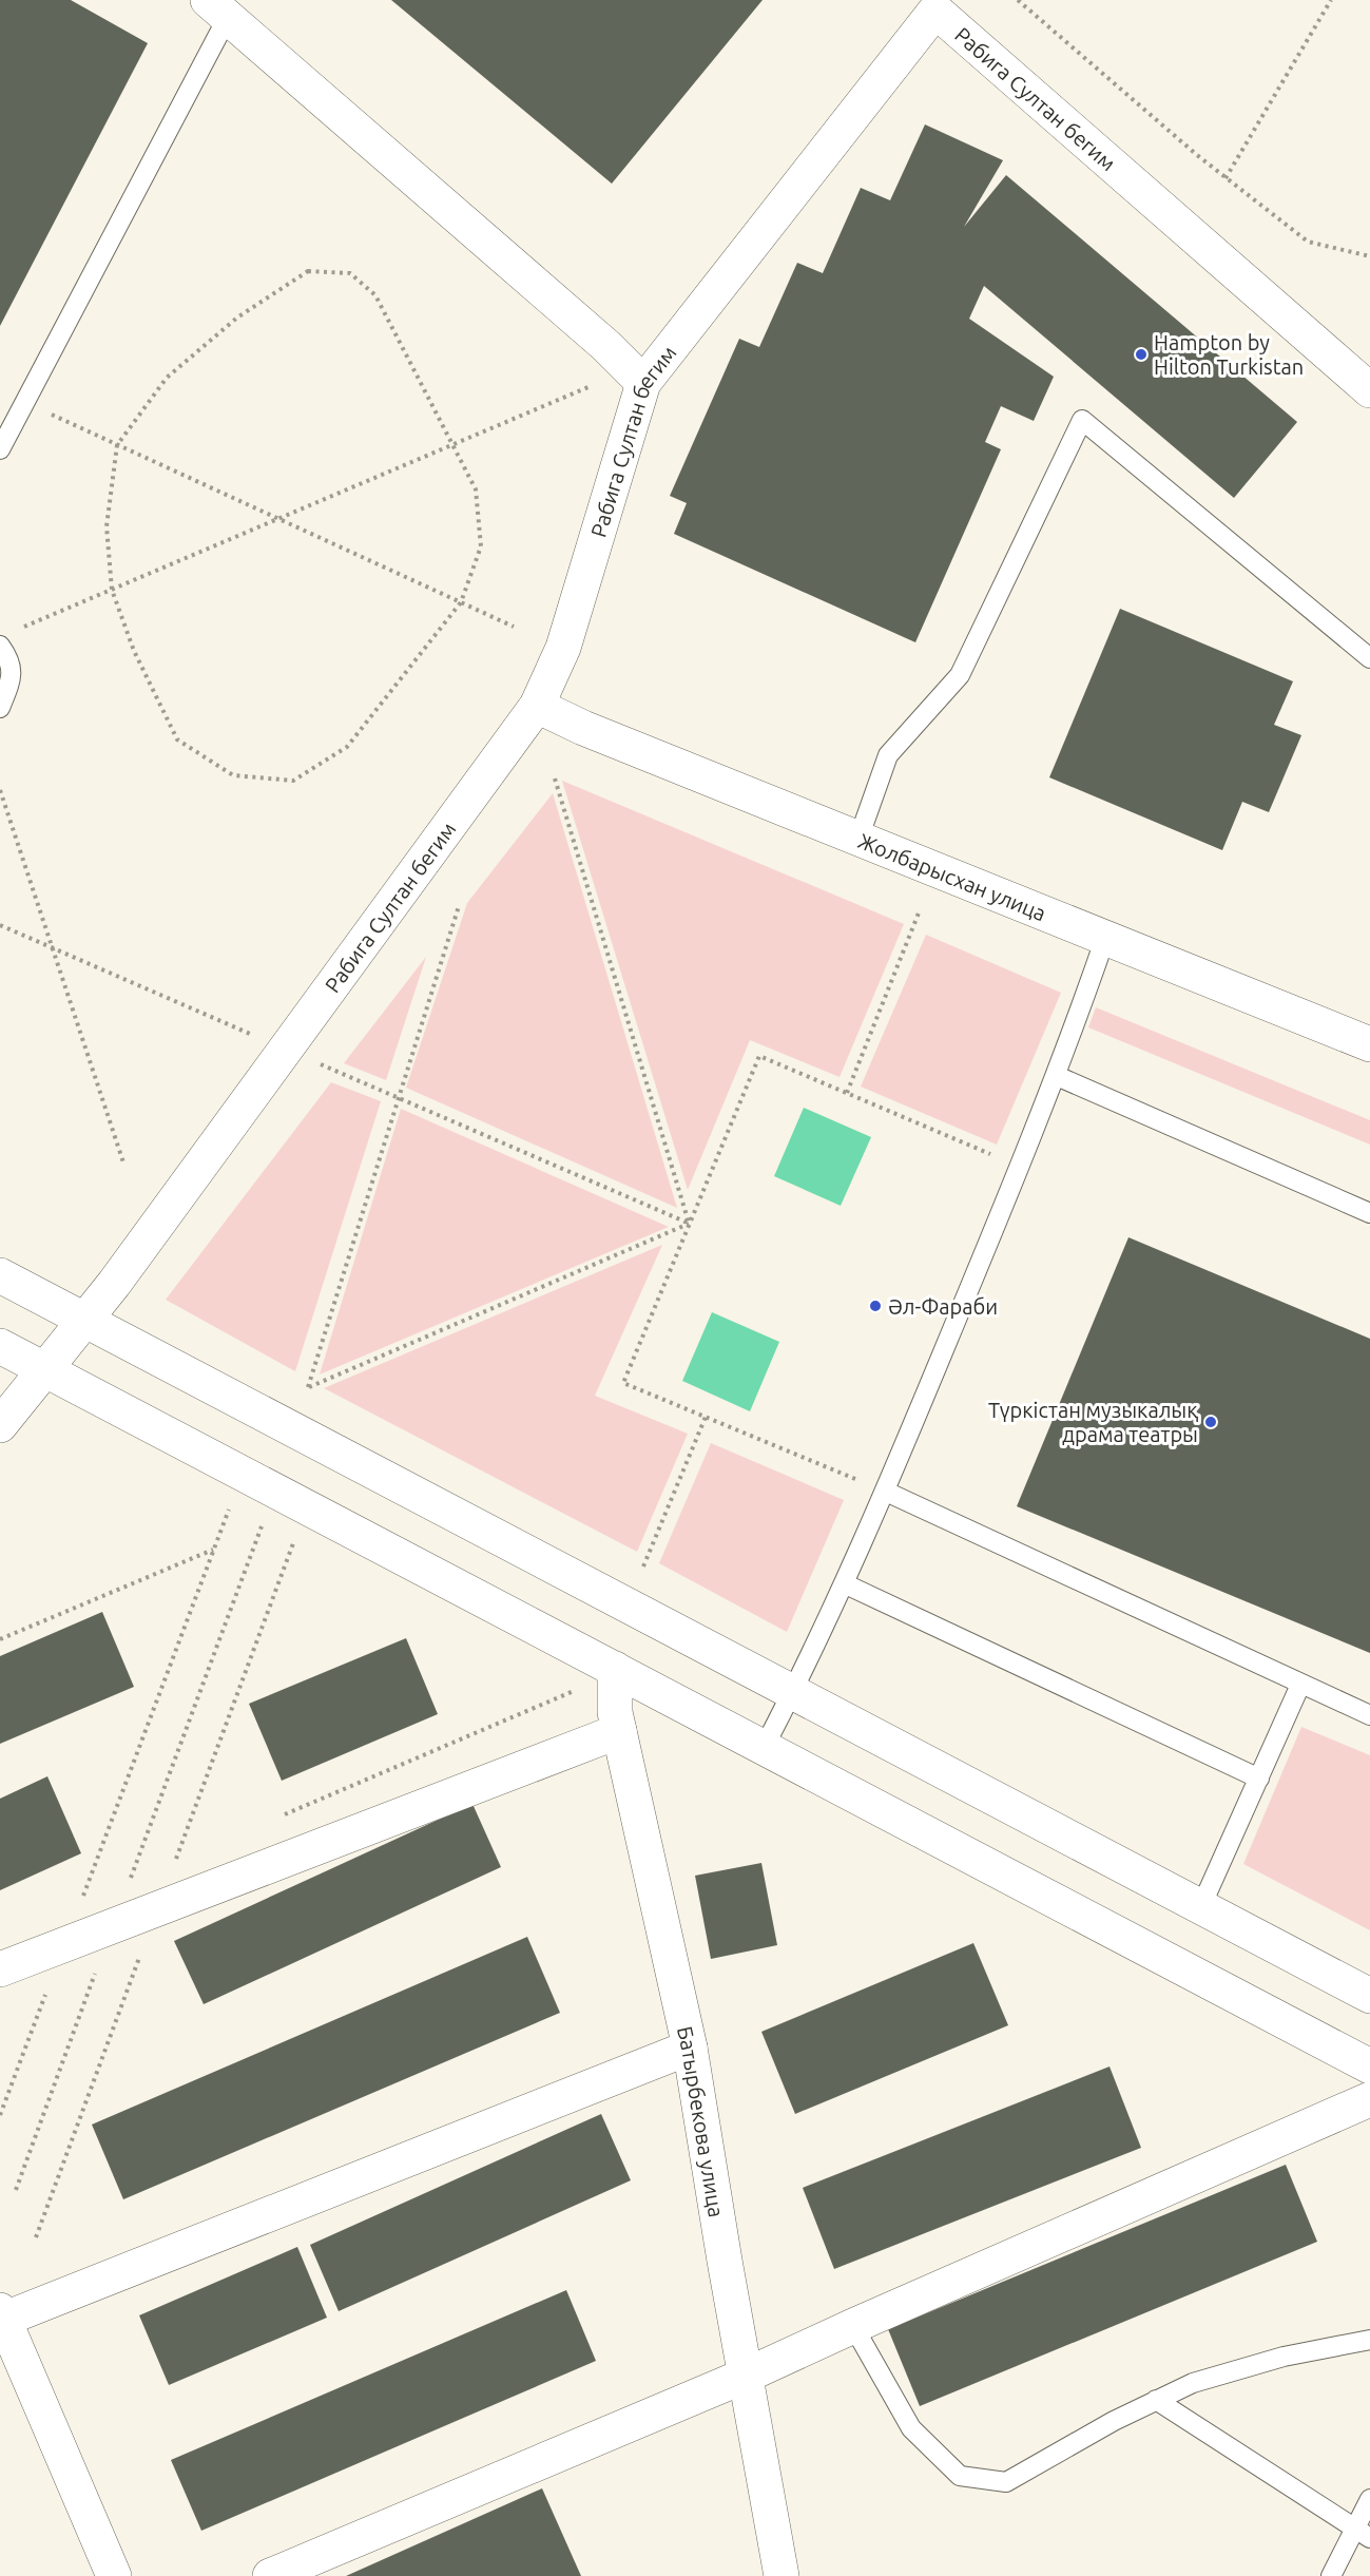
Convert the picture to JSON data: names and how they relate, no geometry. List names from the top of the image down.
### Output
{
  "streets": {
    "street": ["Рабига Султан бегим", "Жолбарысхан улица", "Батырбекова улица"]
  },
  "crossings": [
    ["Рабига Султан бегим", "Жолбарысхан улица"]
  ],
  "places": ["Hampton by Hilton Turkistan", "Әл-Фараби", "Түркістан музыкалық драма театры"]
}
